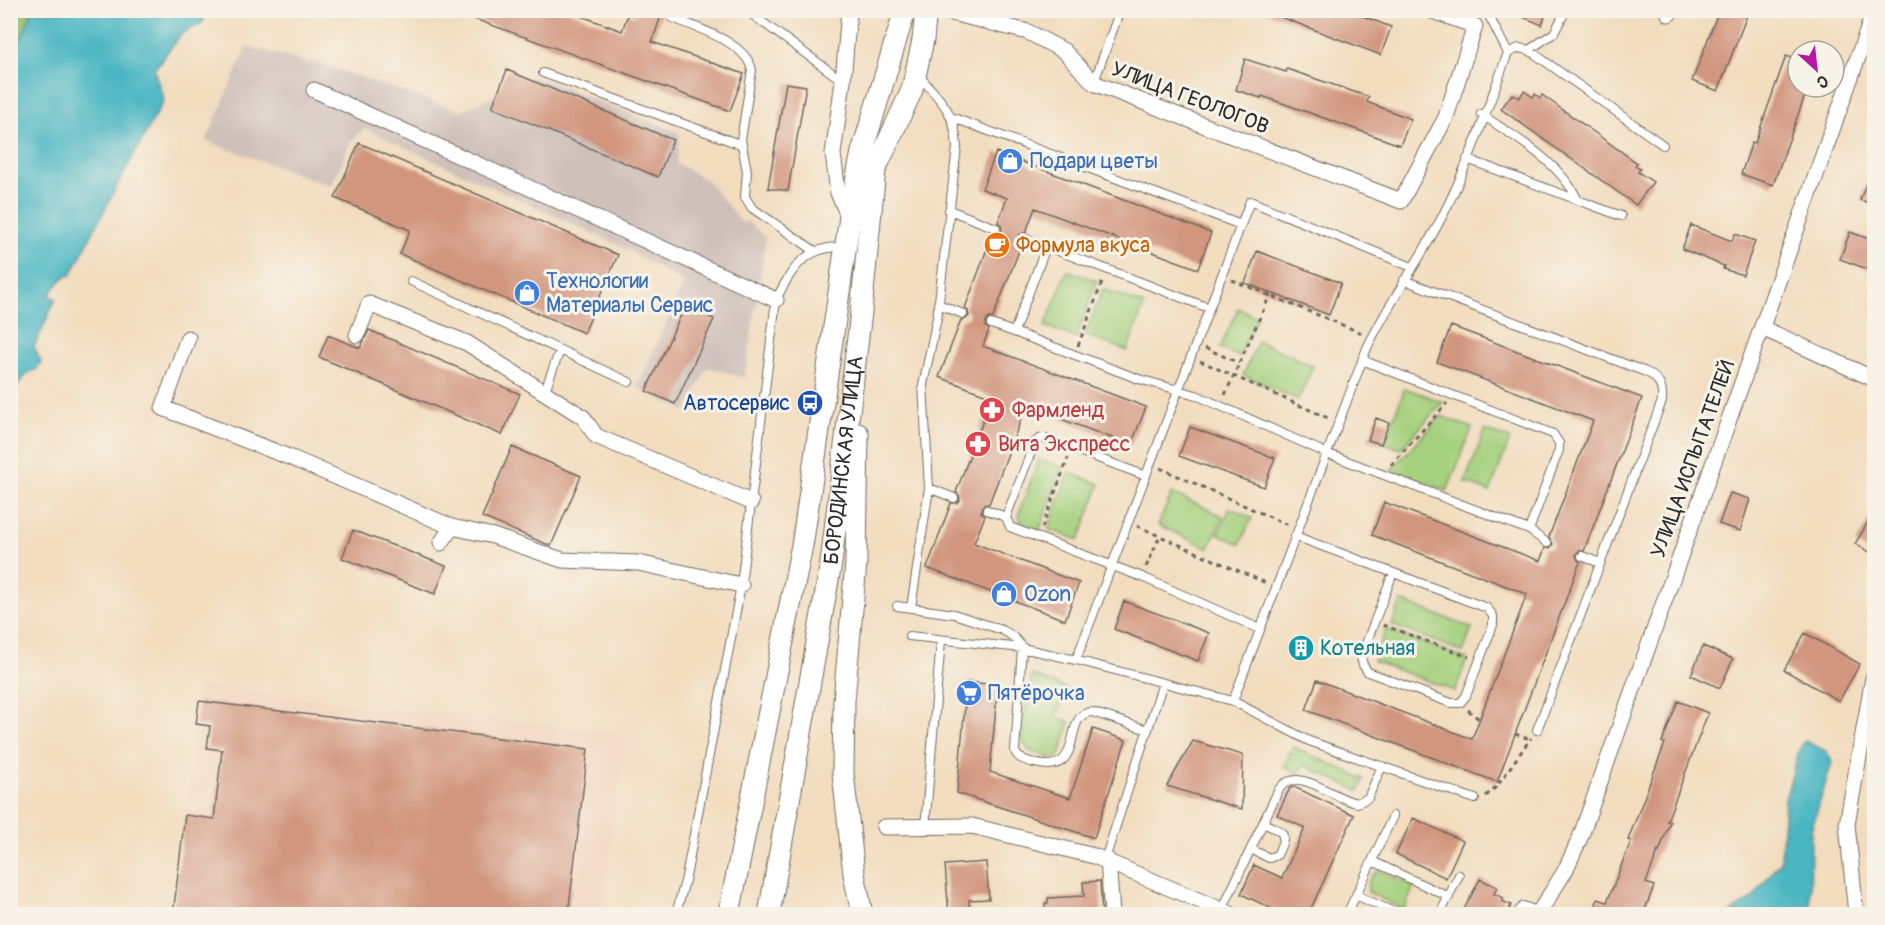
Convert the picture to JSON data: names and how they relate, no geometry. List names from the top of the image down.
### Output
{
  "streets": {
    "street": ["УЛИЦА ГЕОЛОГОВ", "УЛИЦА ИСПЫТАТЕЛЕЙ", "БОРОДИНСКАЯ УЛИЦА"]
  },
  "places": {
    "shop": ["Подари цветы", "Технологии Материалы Сервис", "Ozon"],
    "cafe": ["Формула вкуса"],
    "bus stop": ["Автосервис"],
    "pharmacy": ["Фармленд", "Вита Экспресс"],
    "building": ["Котельная"],
    "supermarket": ["Пятёрочка"]
  },
  "north": "bottom right"
}
